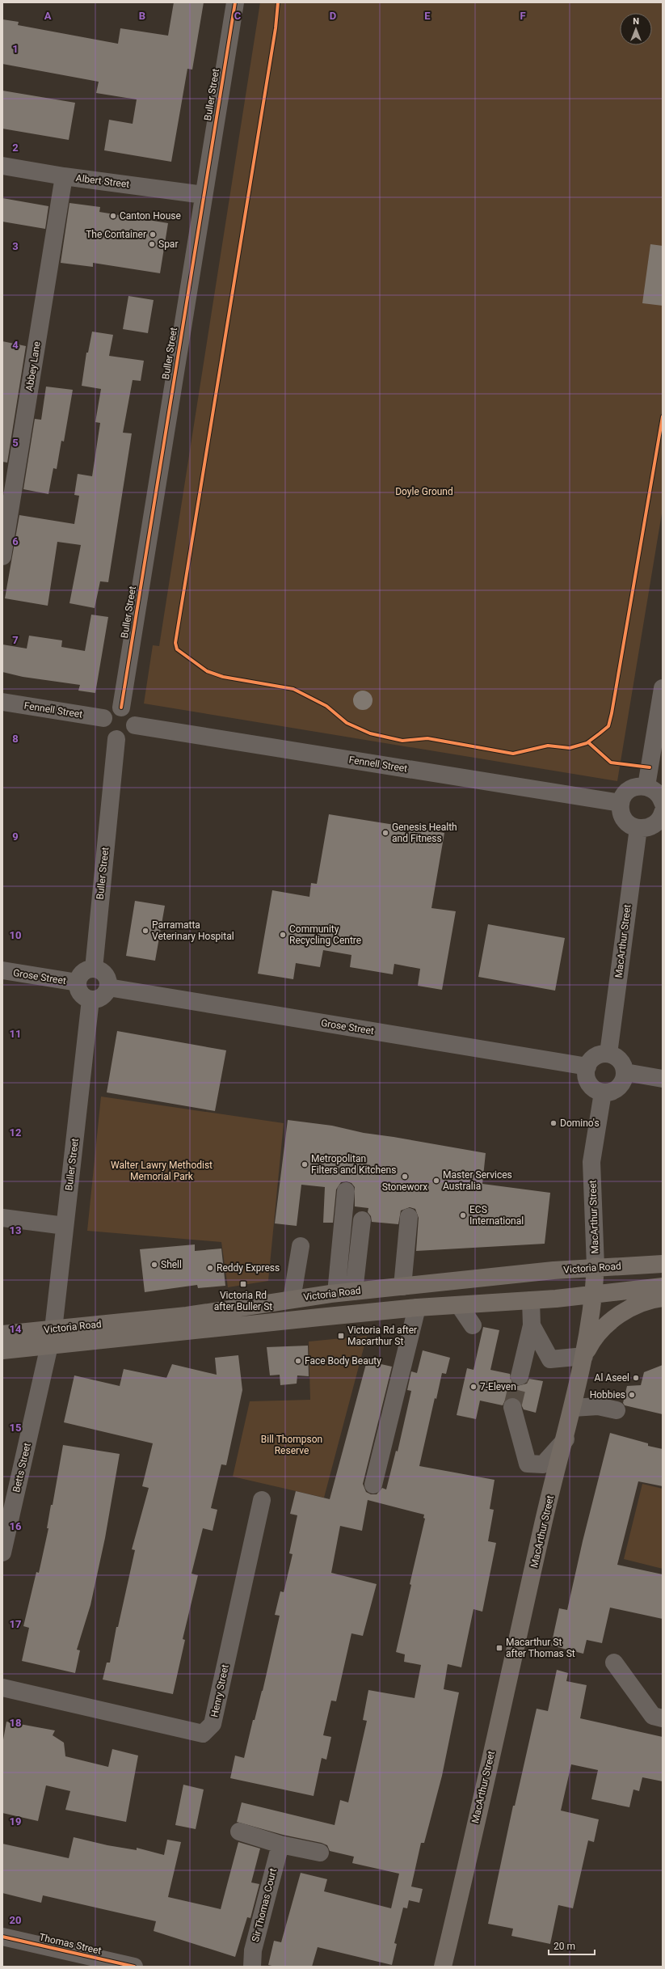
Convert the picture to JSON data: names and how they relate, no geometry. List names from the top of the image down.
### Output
{
  "streets": {
    "main road": ["MacArthur Street", "Victoria Road"],
    "street": [
      "Buller Street",
      "Albert Street",
      "Abbey Lane",
      "Fennell Street",
      "Grose Street",
      "Betts Street",
      "Henry Street",
      "Sir Thomas Court",
      "Thomas Street"
    ]
  },
  "crossings": [
    ["Buller Street", "Albert Street"],
    ["Buller Street", "Fennell Street"],
    ["Buller Street", "Grose Street"],
    ["Buller Street", "Victoria Road"],
    ["Buller Street", "Betts Street"],
    ["Albert Street", "Abbey Lane"],
    ["MacArthur Street", "Grose Street"],
    ["MacArthur Street", "Victoria Road"],
    ["Victoria Road", "Betts Street"]
  ],
  "parks": ["Doyle Ground", "Walter Lawry Methodist Memorial Park", "Bill Thompson Reserve"],
  "places": {
    "other": [
      "Canton House",
      "The Container",
      "Spar",
      "Genesis Health and Fitness",
      "Parramatta Veterinary Hospital",
      "Community Recycling Centre",
      "Domino's",
      "Metropolitan Filters and Kitchens",
      "Stoneworx",
      "Master Services Australia",
      "ECS International",
      "Shell",
      "Reddy Express",
      "Face Body Beauty",
      "Al Aseel",
      "7-Eleven",
      "Hobbies"
    ],
    "transit": ["Victoria Rd after Buller St", "Victoria Rd after Macarthur St", "Macarthur St after Thomas St"]
  },
  "scale_bar": "20 m",
  "north": "top",
  "grid": {
    "columns": [
      "A",
      "B",
      "C",
      "D",
      "E",
      "F"
    ],
    "rows": [
      "1",
      "2",
      "3",
      "4",
      "5",
      "6",
      "7",
      "8",
      "9",
      "10",
      "11",
      "12",
      "13",
      "14",
      "15",
      "16",
      "17",
      "18",
      "19",
      "20"
    ]
  }
}
